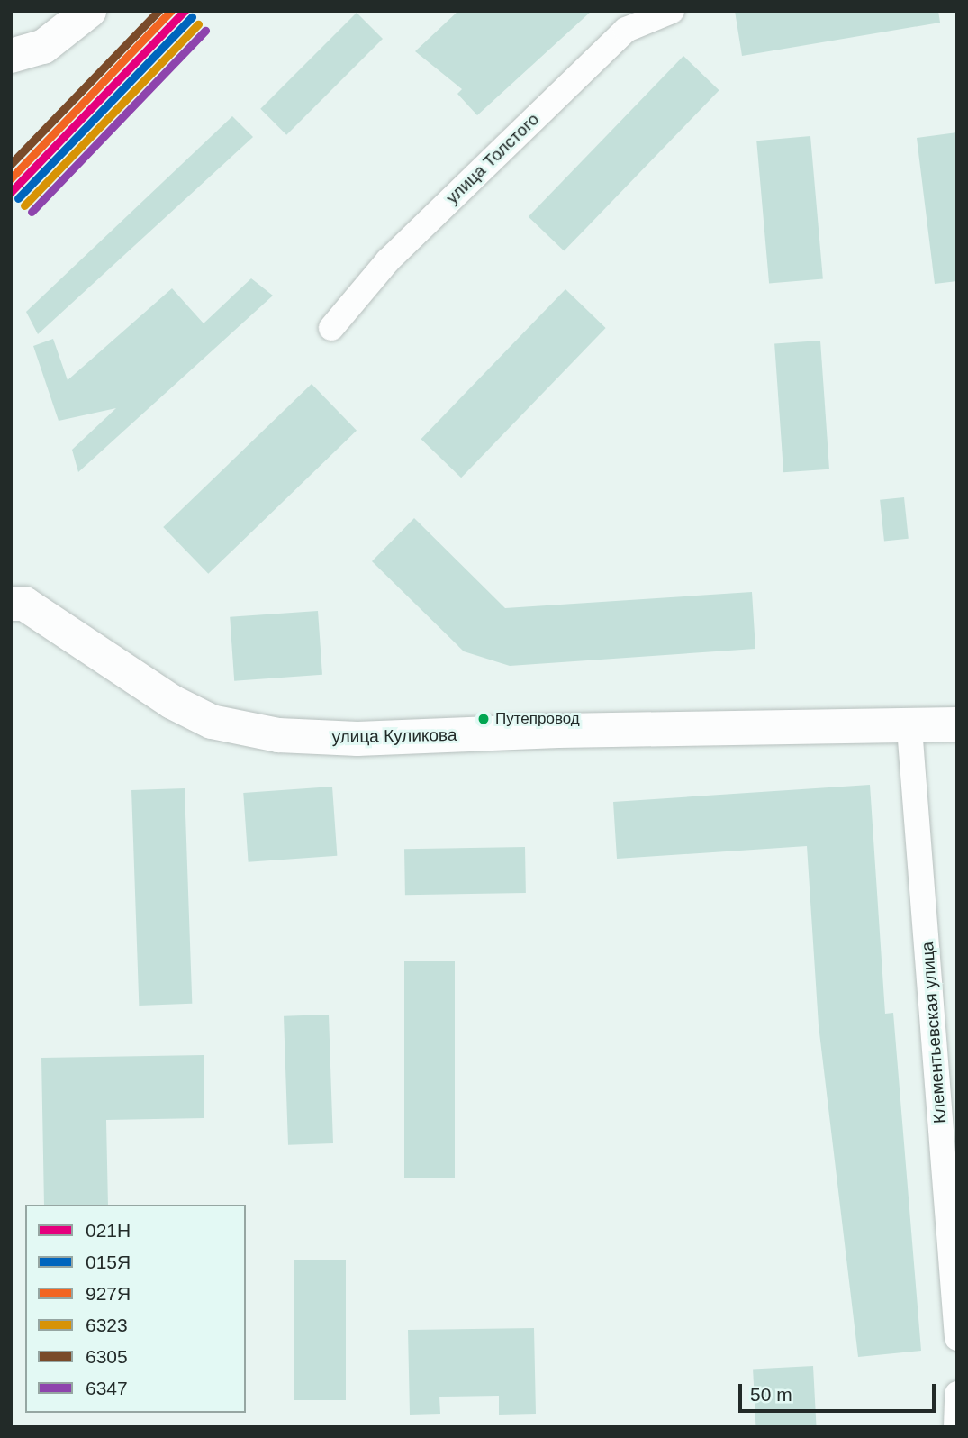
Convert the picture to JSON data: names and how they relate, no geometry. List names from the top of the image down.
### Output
{
  "streets": {
    "main road": ["улица Куликова"],
    "street": ["улица Толстого", "Клементьевская улица"]
  },
  "crossings": [
    ["улица Куликова", "Клементьевская улица"]
  ],
  "places": ["Путепровод"],
  "lines": [
    "transit line 021Н",
    "transit line 927Я",
    "transit line 6305",
    "transit line 015Я",
    "transit line 6323",
    "transit line 6347"
  ],
  "legend": [
    "021Н",
    "015Я",
    "927Я",
    "6323",
    "6305",
    "6347"
  ],
  "scale_bar": "50 m"
}
